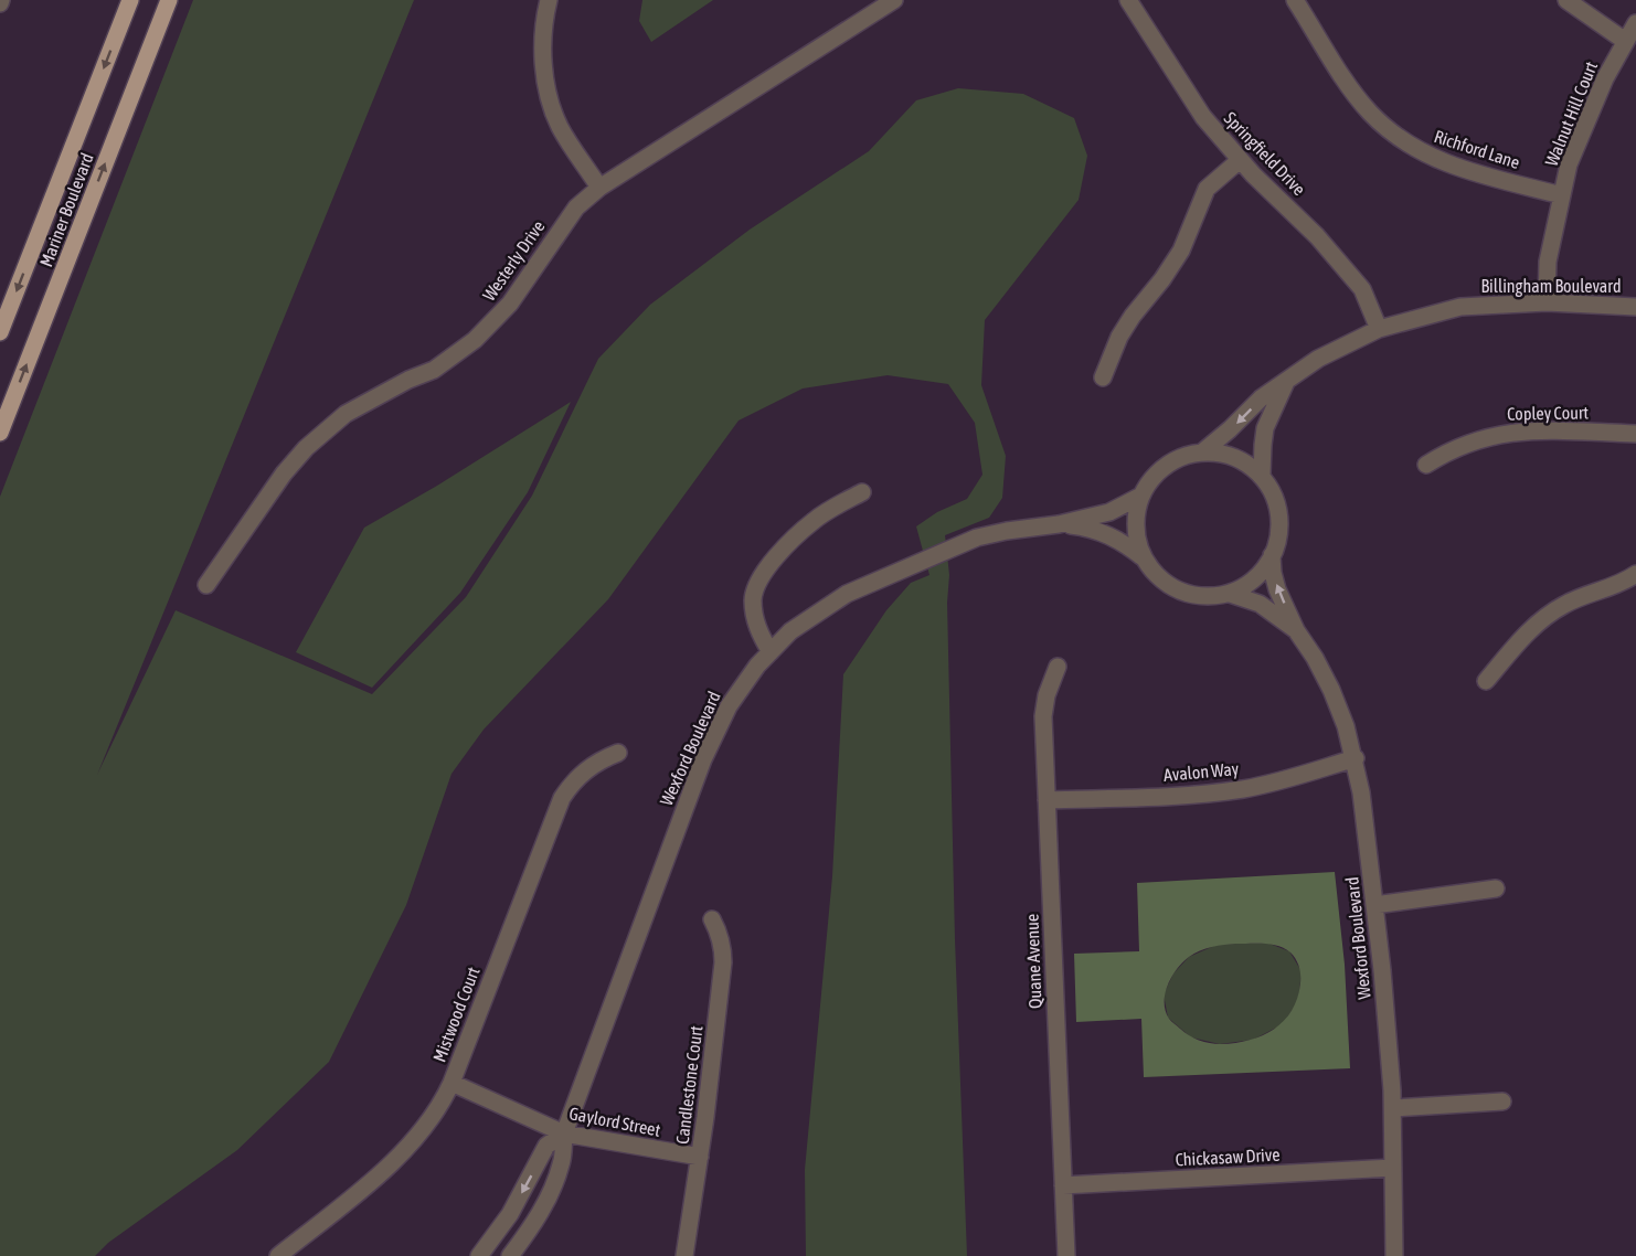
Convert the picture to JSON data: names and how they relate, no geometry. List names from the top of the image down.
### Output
{
  "streets": {
    "main road": ["Mariner Boulevard"],
    "street": [
      "Walnut Hill Court",
      "Richford Lane",
      "Springfield Drive",
      "Westerly Drive",
      "Billingham Boulevard",
      "Copley Court",
      "Wexford Boulevard",
      "Avalon Way",
      "Quane Avenue",
      "Mistwood Court",
      "Candlestone Court",
      "Gaylord Street",
      "Chickasaw Drive"
    ]
  },
  "crossings": [
    ["Walnut Hill Court", "Richford Lane"],
    ["Walnut Hill Court", "Billingham Boulevard"],
    ["Springfield Drive", "Billingham Boulevard"],
    ["Billingham Boulevard", "Wexford Boulevard"],
    ["Wexford Boulevard", "Avalon Way"],
    ["Wexford Boulevard", "Gaylord Street"],
    ["Wexford Boulevard", "Chickasaw Drive"],
    ["Avalon Way", "Quane Avenue"],
    ["Quane Avenue", "Chickasaw Drive"],
    ["Mistwood Court", "Gaylord Street"],
    ["Candlestone Court", "Gaylord Street"]
  ]
}
